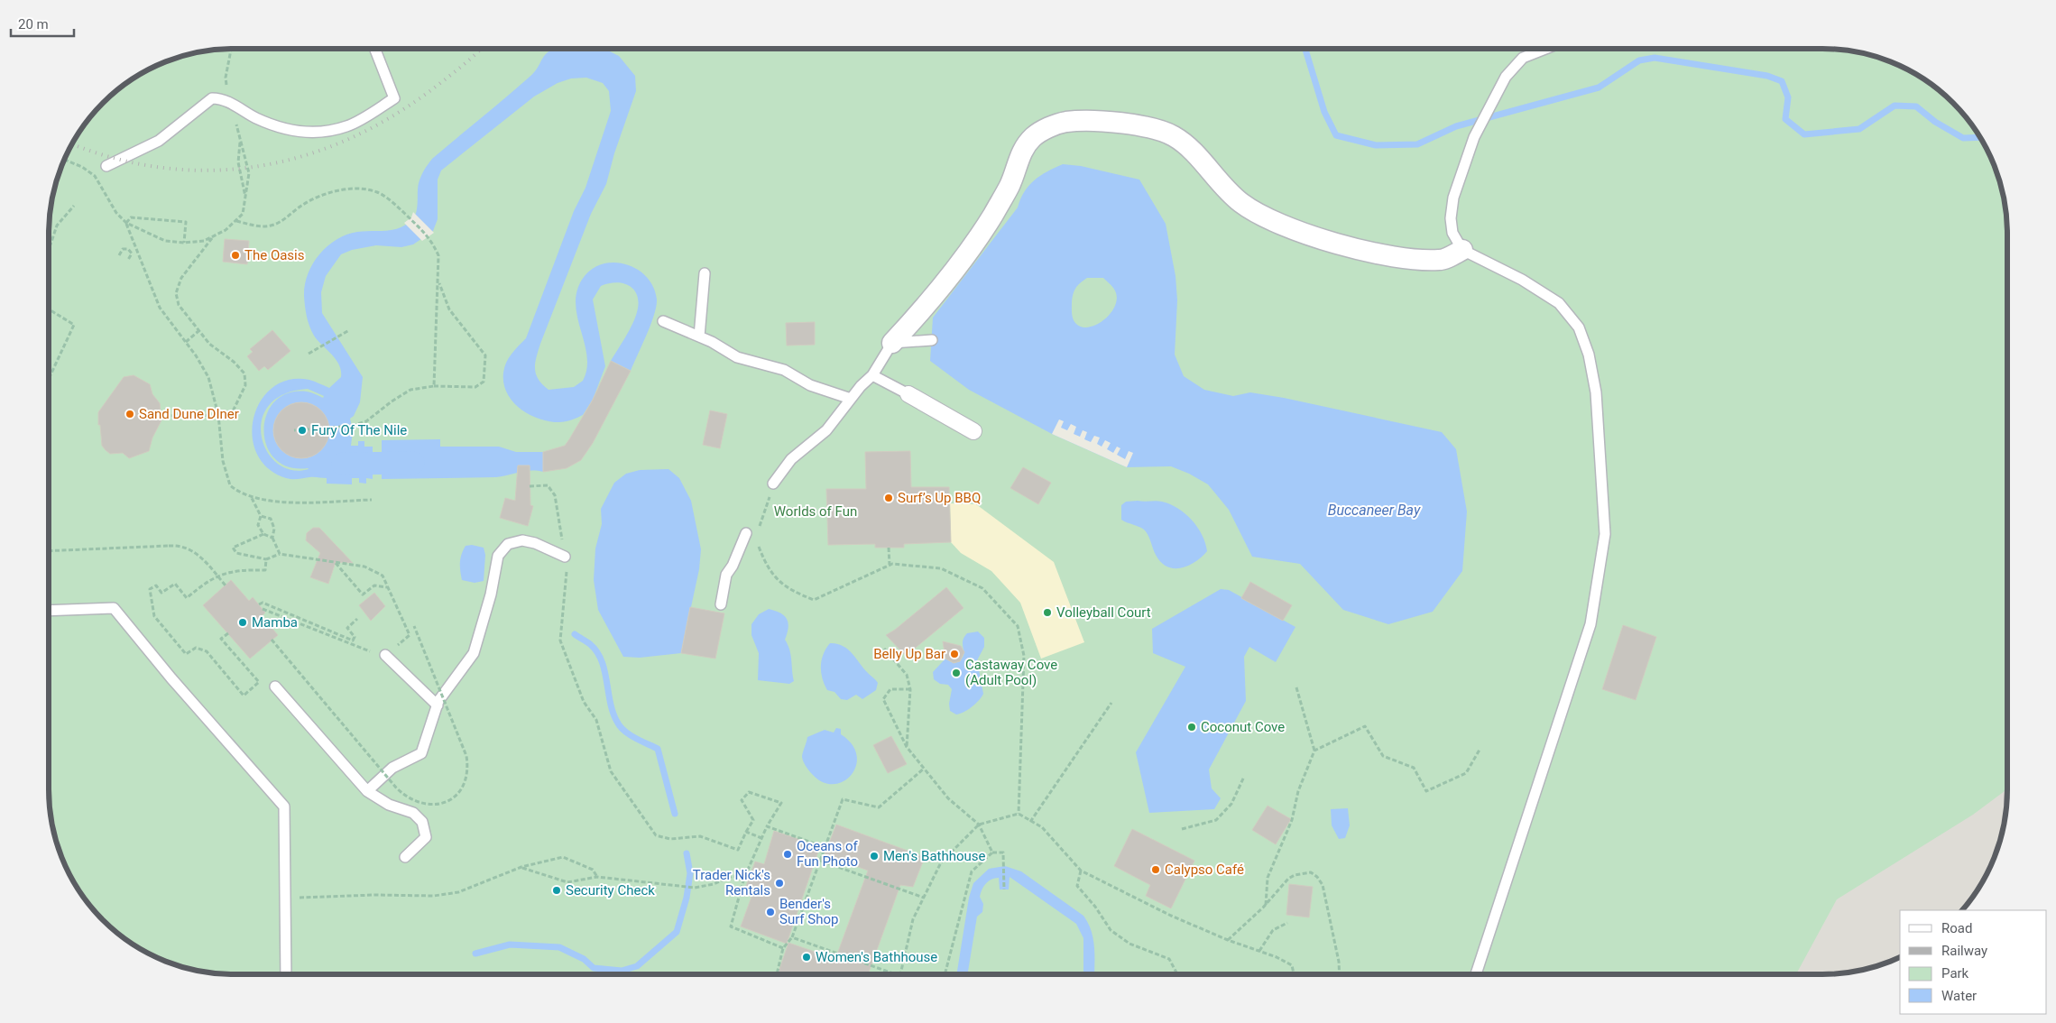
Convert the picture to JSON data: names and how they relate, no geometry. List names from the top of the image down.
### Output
{
  "water": ["Buccaneer Bay"],
  "parks": ["Worlds of Fun"],
  "places": [
    "The Oasis",
    "Sand Dune DIner",
    "Fury Of The Nile",
    "Surf’s Up BBQ",
    "Volleyball Court",
    "Mamba",
    "Belly Up Bar",
    "Castaway Cove (Adult Pool)",
    "Coconut Cove",
    "Oceans of Fun Photo",
    "Men's Bathhouse",
    "Calypso Café",
    "Trader Nick's Rentals",
    "Security Check",
    "Bender's Surf Shop",
    "Women's Bathhouse"
  ],
  "legend": [
    "Road",
    "Railway",
    "Park",
    "Water"
  ],
  "scale_bar": "20 m"
}
